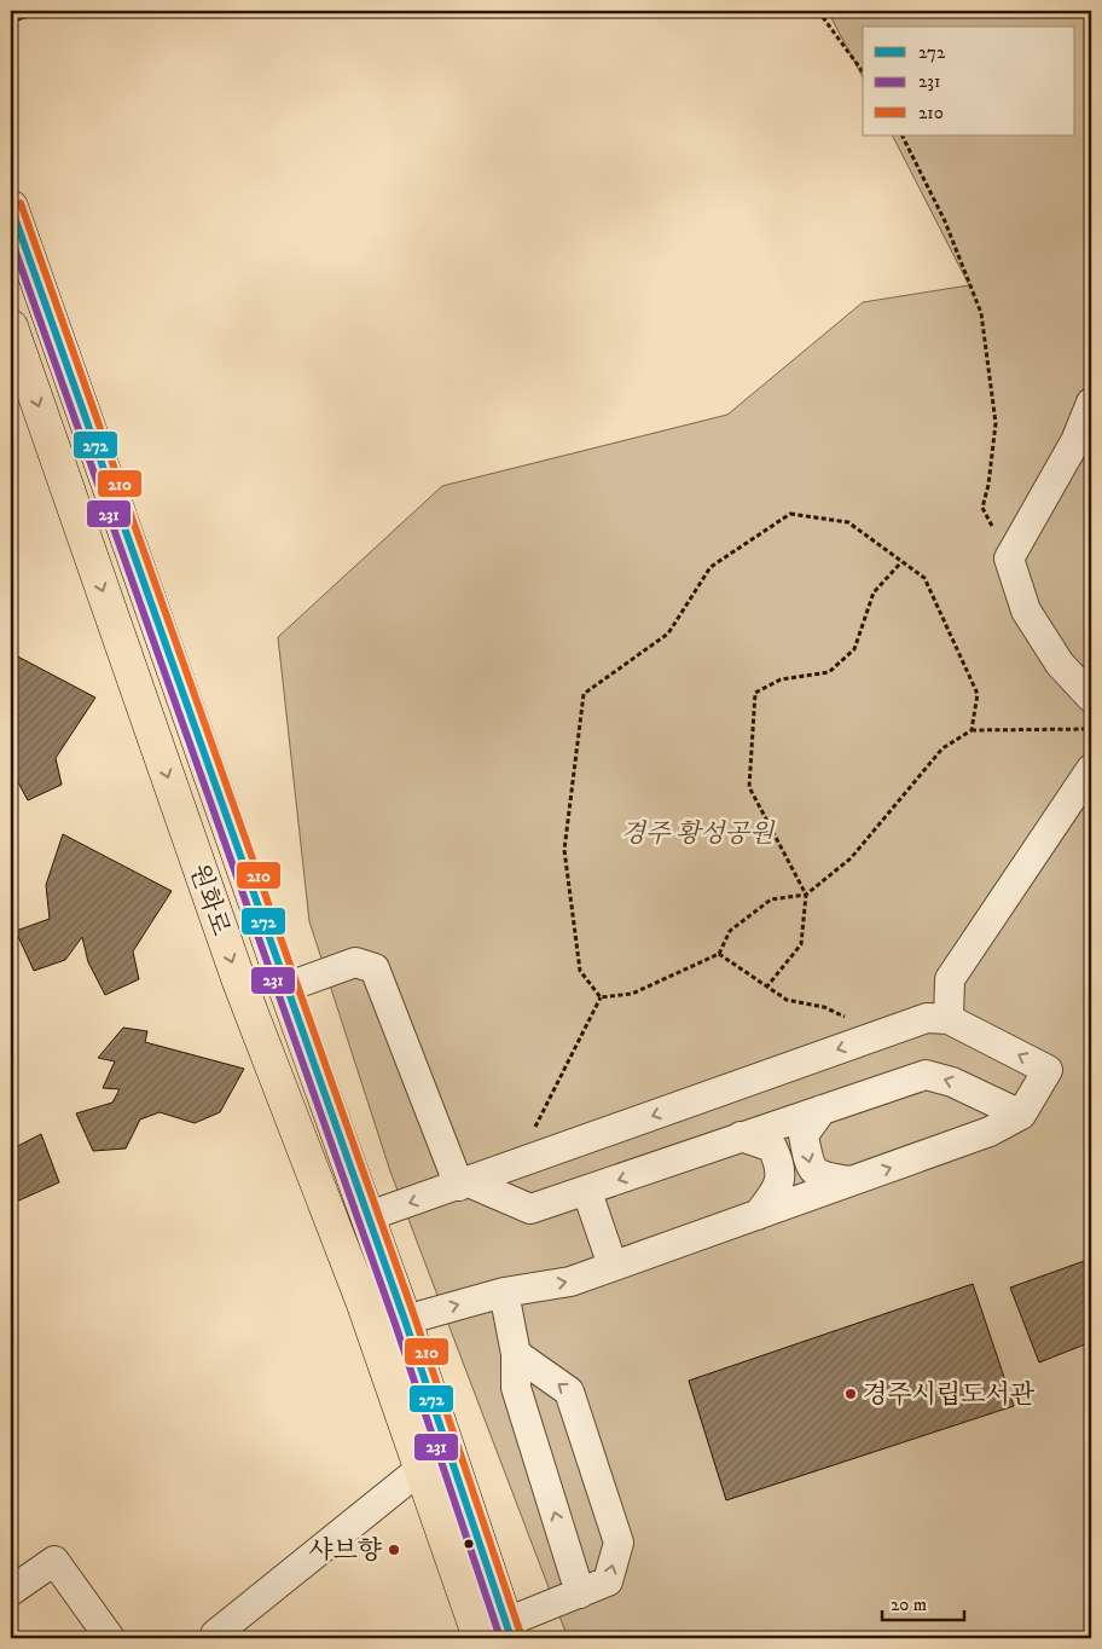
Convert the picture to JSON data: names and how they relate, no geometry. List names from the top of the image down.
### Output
{
  "streets": {
    "main road": ["원화로"]
  },
  "parks": ["경주 황성공원"],
  "places": ["경주시립도서관", "샤브향"],
  "lines": ["transit line 210", "transit line 272", "transit line 231"],
  "legend": ["272", "231", "210"],
  "scale_bar": "20 m"
}
